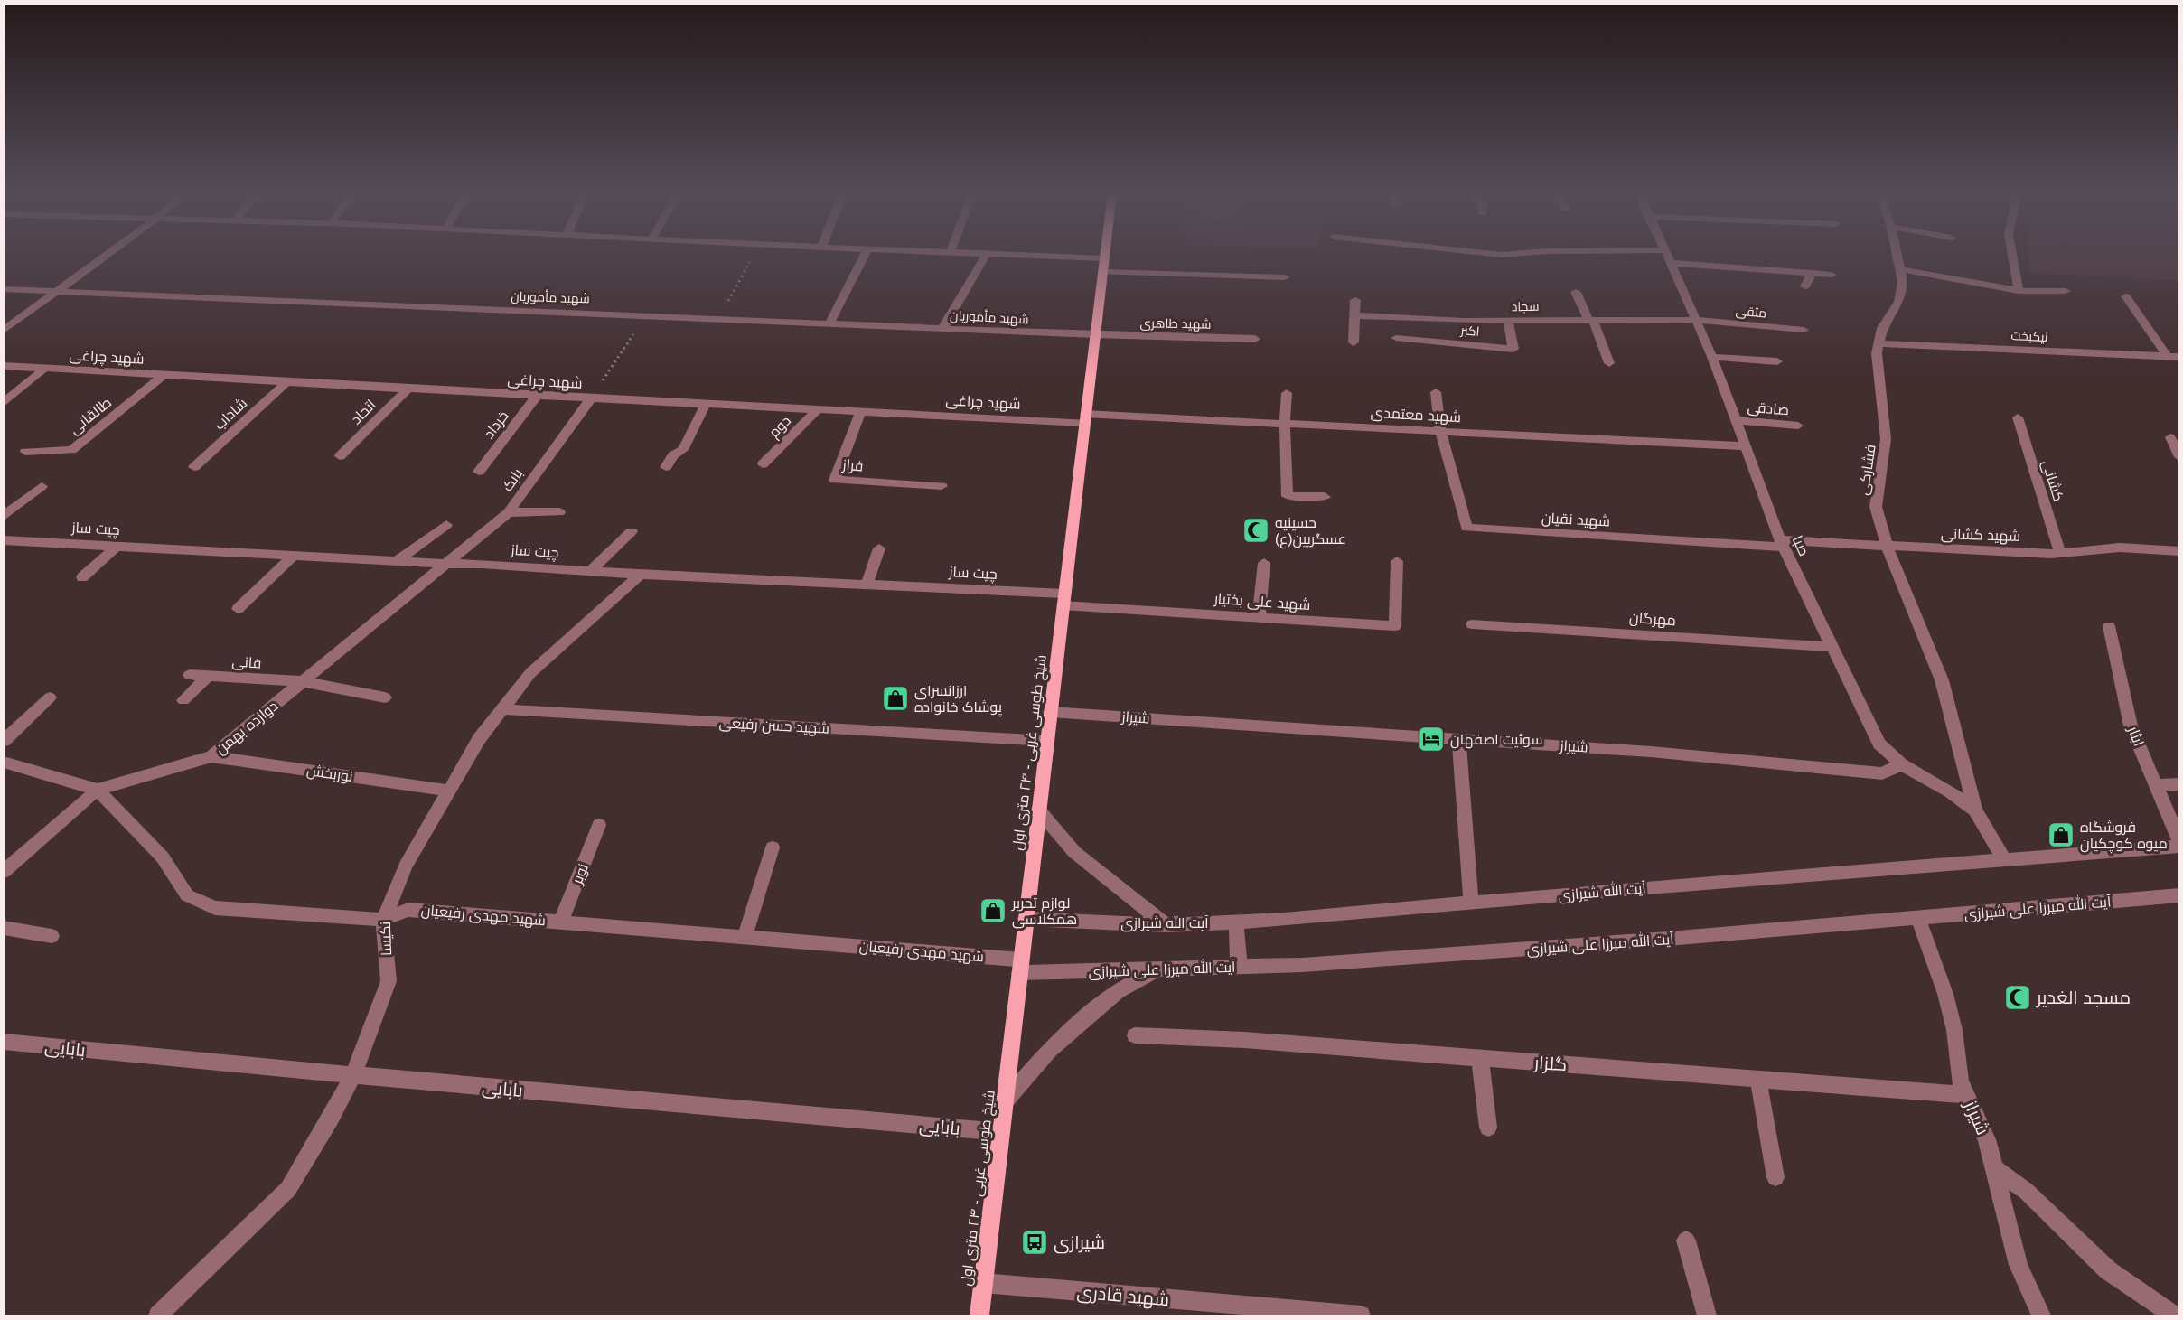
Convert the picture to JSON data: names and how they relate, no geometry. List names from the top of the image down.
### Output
{
  "streets": {
    "main road": ["شیخ طوسی غربی - ۲۴ متری اول"],
    "street": [
      "شهید مأموریان",
      "سجاد",
      "متقی",
      "شهید طاهری",
      "اکبر",
      "نیکبخت",
      "شهید چراغی",
      "صادقی",
      "اتحاد",
      "شاداب",
      "شهید معتمدی",
      "طالقانی",
      "خرداد",
      "دوم",
      "فراز",
      "فشارکی",
      "بابک",
      "کشانی",
      "شهید نقیان",
      "چیت ساز",
      "شهید کشانی",
      "صبا",
      "شهید علی بختیار",
      "مهرگان",
      "فانی",
      "شیراز",
      "شهید حسن رفیعی",
      "دوازده بهمن",
      "ایثار",
      "نوربخش",
      "نوبر",
      "آیت الله شیرازی",
      "آیت الله میرزا علی شیرازی",
      "شهید مهدی رفیعیان",
      "نکیسا",
      "بابایی",
      "گلزار",
      "شهید قادری"
    ]
  },
  "crossings": [
    ["شهید مأموریان", "شهید طاهری"],
    ["شهید مأموریان", "شیخ طوسی غربی - ۲۴ متری اول"],
    ["سجاد", "متقی"],
    ["سجاد", "اکبر"],
    ["سجاد", "صبا"],
    ["متقی", "صبا"],
    ["شهید طاهری", "شیخ طوسی غربی - ۲۴ متری اول"],
    ["نیکبخت", "فشارکی"],
    ["شهید چراغی", "اتحاد"],
    ["شهید چراغی", "شاداب"],
    ["شهید چراغی", "شهید معتمدی"],
    ["شهید چراغی", "طالقانی"],
    ["شهید چراغی", "خرداد"],
    ["شهید چراغی", "دوم"],
    ["شهید چراغی", "فراز"],
    ["شهید چراغی", "بابک"],
    ["شهید چراغی", "شیخ طوسی غربی - ۲۴ متری اول"],
    ["صادقی", "صبا"],
    ["شهید معتمدی", "شهید نقیان"],
    ["شهید معتمدی", "صبا"],
    ["شهید معتمدی", "شیخ طوسی غربی - ۲۴ متری اول"],
    ["فشارکی", "شهید کشانی"],
    ["فشارکی", "صبا"],
    ["بابک", "چیت ساز"],
    ["بابک", "دوازده بهمن"],
    ["کشانی", "شهید کشانی"],
    ["شهید نقیان", "شهید کشانی"],
    ["شهید نقیان", "صبا"],
    ["چیت ساز", "شهید علی بختیار"],
    ["چیت ساز", "دوازده بهمن"],
    ["چیت ساز", "شیخ طوسی غربی - ۲۴ متری اول"],
    ["چیت ساز", "نکیسا"],
    ["شهید کشانی", "صبا"],
    ["صبا", "مهرگان"],
    ["صبا", "شیراز"],
    ["صبا", "آیت الله شیرازی"],
    ["شهید علی بختیار", "شیخ طوسی غربی - ۲۴ متری اول"],
    ["فانی", "دوازده بهمن"],
    ["شیراز", "شیخ طوسی غربی - ۲۴ متری اول"],
    ["شیراز", "آیت الله میرزا علی شیرازی"],
    ["شیراز", "گلزار"],
    ["شهید حسن رفیعی", "شیخ طوسی غربی - ۲۴ متری اول"],
    ["شهید حسن رفیعی", "نکیسا"],
    ["دوازده بهمن", "نوربخش"],
    ["دوازده بهمن", "شهید مهدی رفیعیان"],
    ["شیخ طوسی غربی - ۲۴ متری اول", "آیت الله شیرازی"],
    ["شیخ طوسی غربی - ۲۴ متری اول", "آیت الله میرزا علی شیرازی"],
    ["شیخ طوسی غربی - ۲۴ متری اول", "شهید مهدی رفیعیان"],
    ["شیخ طوسی غربی - ۲۴ متری اول", "بابایی"],
    ["شیخ طوسی غربی - ۲۴ متری اول", "شهید قادری"],
    ["نوربخش", "نکیسا"],
    ["نوبر", "شهید مهدی رفیعیان"],
    ["آیت الله میرزا علی شیرازی", "شهید مهدی رفیعیان"],
    ["شهید مهدی رفیعیان", "نکیسا"],
    ["نکیسا", "بابایی"]
  ],
  "places": {
    "mosque": ["حسینیه عسگریین(ع)", "مسجد الغدیر"],
    "shop": ["ارزانسرای پوشاک خانواده", "فروشگاه میوه کوچکیان", "لوازم تحریر همکلاسی"],
    "hotel": ["سوئیت اصفهان"],
    "bus stop": ["شیرازی"]
  }
}
